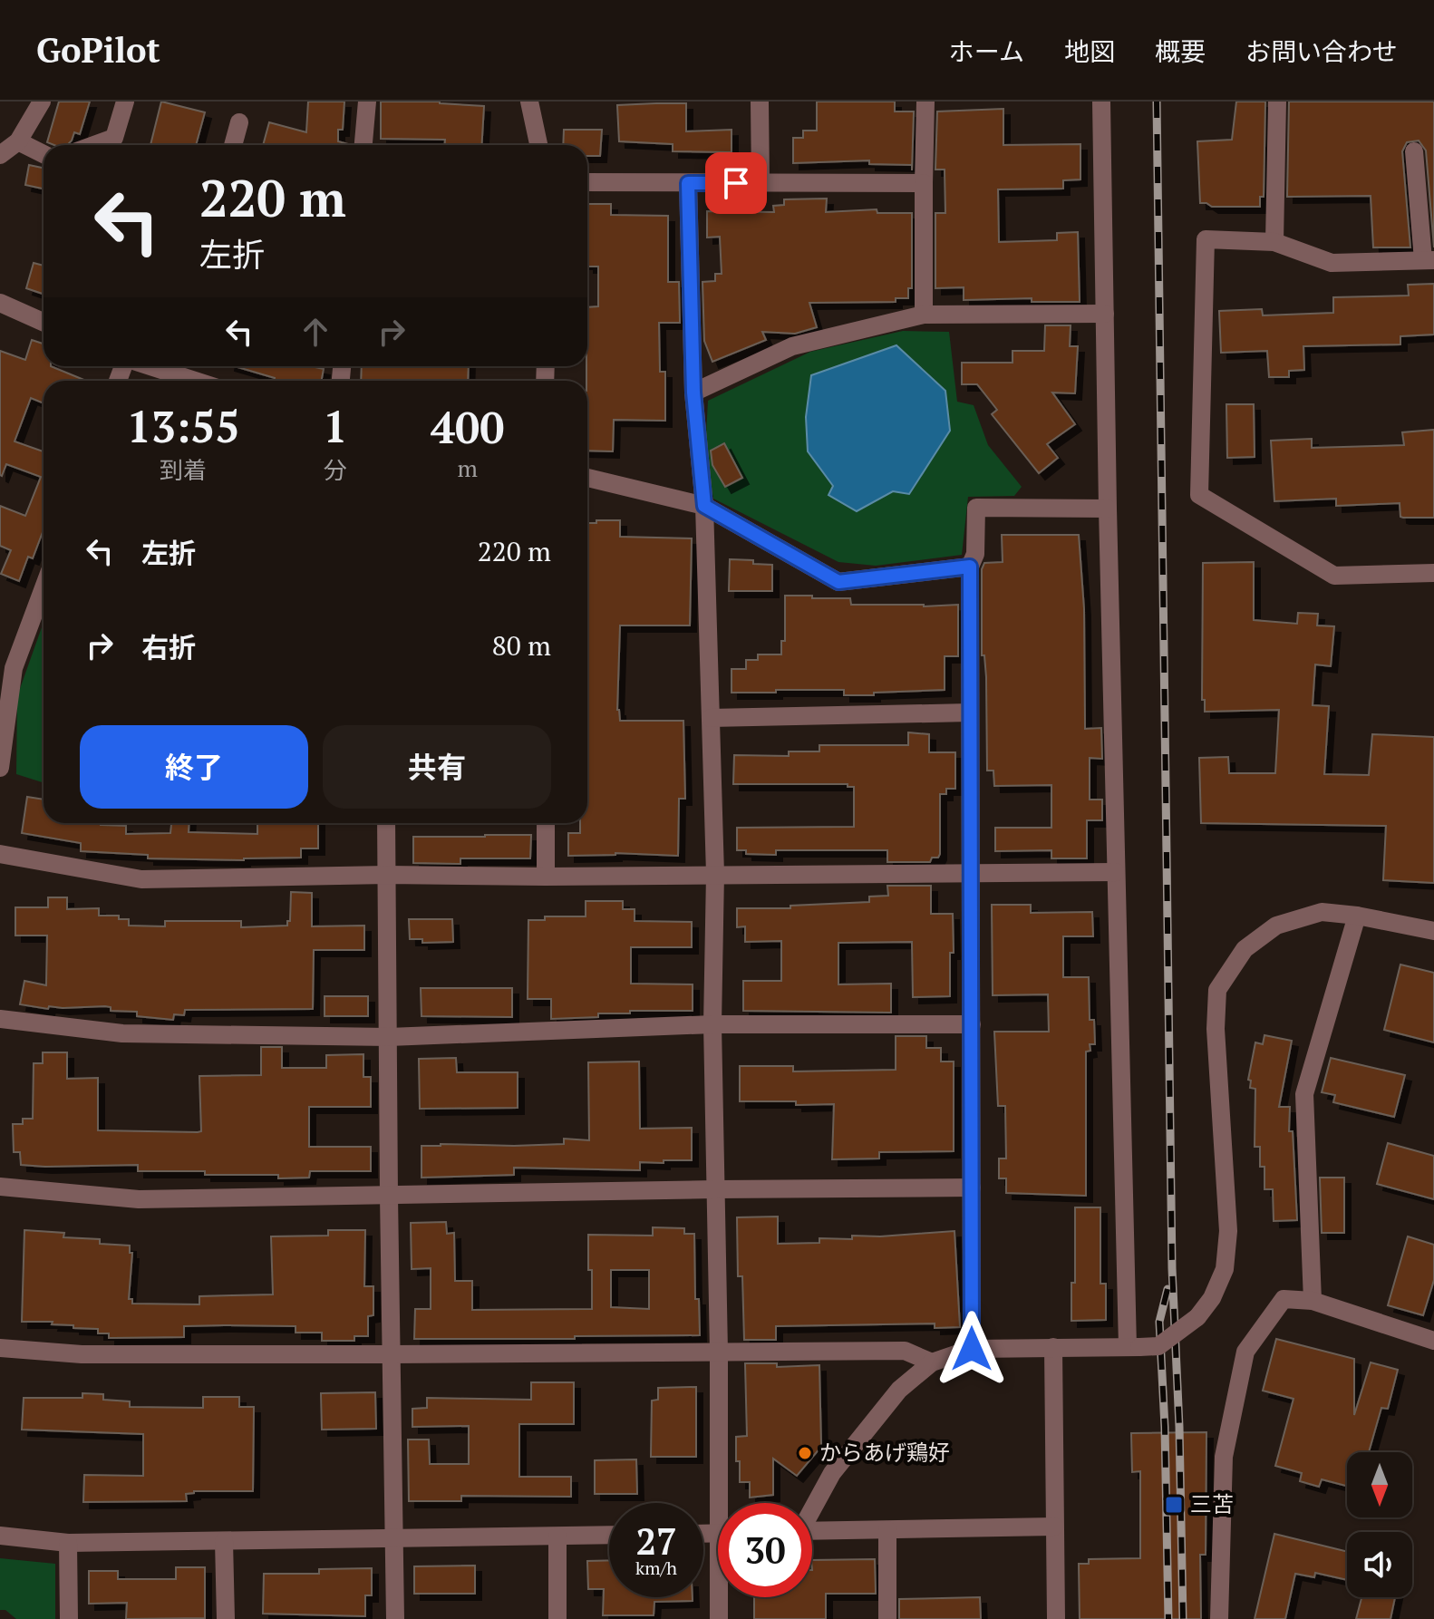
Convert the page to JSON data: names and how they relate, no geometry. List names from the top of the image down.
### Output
{
  "places": {
    "other": ["からあげ鶏好"],
    "transit": ["三苫"]
  },
  "north": "bottom",
  "page": {
    "header": "GoPilot",
    "nav": [
      "ホーム",
      "地図",
      "概要",
      "お問い合わせ"
    ],
    "turn": ["220 m", "左折"],
    "eta": [
      "13:55",
      "到着",
      "1",
      "分",
      "400",
      "m"
    ],
    "list": [
      {
        "name": "左折",
        "value": "220 m"
      },
      {
        "name": "右折",
        "value": "80 m"
      }
    ],
    "buttons": ["終了", "共有"],
    "speed": "27 km/h",
    "limit": "30"
  }
}
